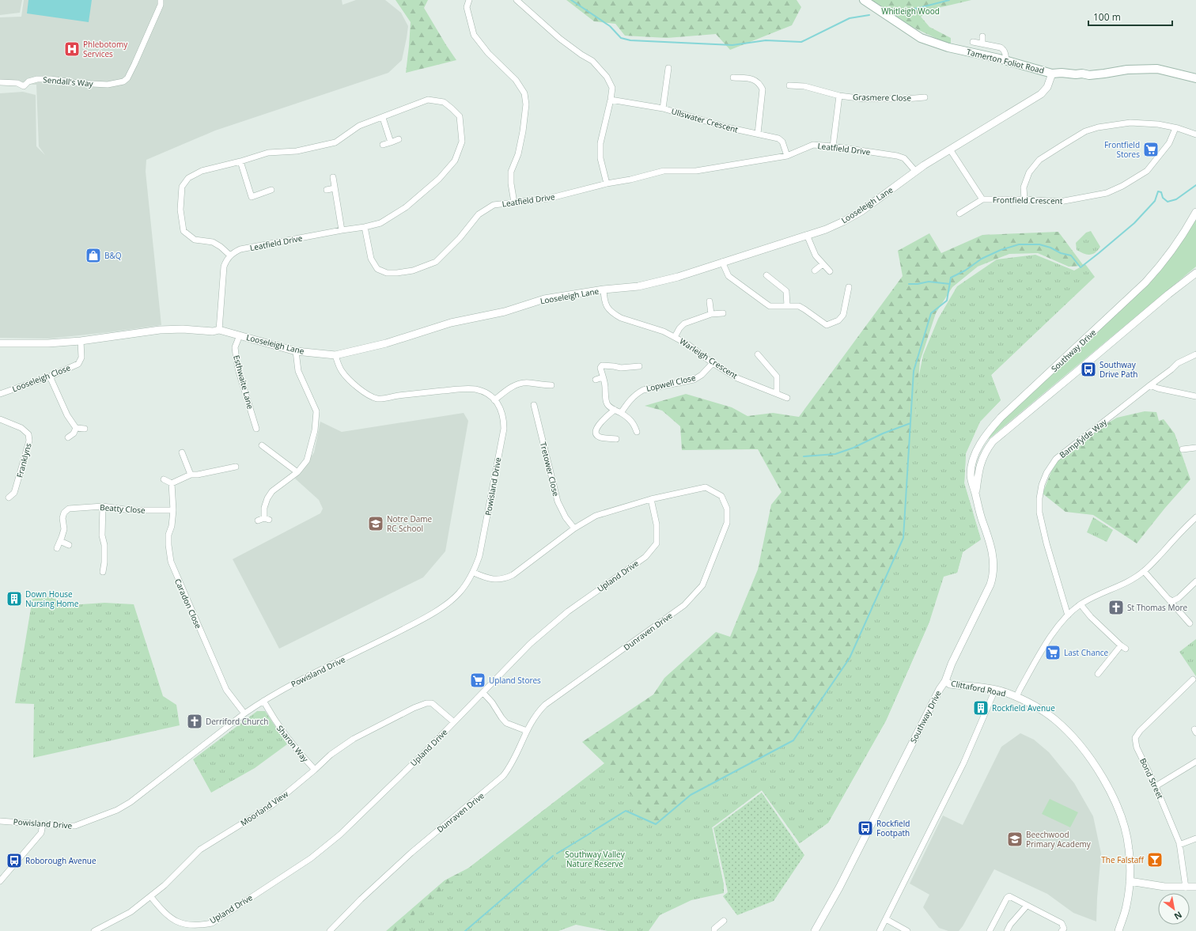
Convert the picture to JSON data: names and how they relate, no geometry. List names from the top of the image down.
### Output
{
  "streets": {
    "main road": ["Tamerton Foliot Road"],
    "street": [
      "Sendall's Way",
      "Grasmere Close",
      "Ullswater Crescent",
      "Leatfield Drive",
      "Frontfield Crescent",
      "Looseleigh Lane",
      "Southway Drive",
      "Warleigh Crescent",
      "Looseleigh Close",
      "Esthwaite Lane",
      "Lopwell Close",
      "Bampfylde Way",
      "Franklyns",
      "Tretower Close",
      "Powisland Drive",
      "Beatty Close",
      "Upland Drive",
      "Caradon Close",
      "Dunraven Drive",
      "Clittaford Road",
      "Sharon Way",
      "Bond Street",
      "Moorland View"
    ]
  },
  "crossings": [
    ["Tamerton Foliot Road", "Looseleigh Lane"],
    ["Ullswater Crescent", "Leatfield Drive"],
    ["Leatfield Drive", "Looseleigh Lane"],
    ["Frontfield Crescent", "Looseleigh Lane"],
    ["Looseleigh Lane", "Warleigh Crescent"],
    ["Looseleigh Lane", "Looseleigh Close"],
    ["Looseleigh Lane", "Esthwaite Lane"],
    ["Looseleigh Lane", "Powisland Drive"],
    ["Southway Drive", "Clittaford Road"],
    ["Warleigh Crescent", "Lopwell Close"],
    ["Tretower Close", "Dunraven Drive"],
    ["Powisland Drive", "Caradon Close"],
    ["Powisland Drive", "Dunraven Drive"],
    ["Powisland Drive", "Sharon Way"],
    ["Beatty Close", "Caradon Close"],
    ["Upland Drive", "Dunraven Drive"],
    ["Upland Drive", "Moorland View"],
    ["Sharon Way", "Moorland View"]
  ],
  "parks": ["Whitleigh Wood", "Southway Valley Nature Reserve"],
  "places": {
    "hospital": ["Phlebotomy Services"],
    "supermarket": ["Frontfield Stores", "Last Chance", "Upland Stores"],
    "shop": ["B&Q"],
    "bus stop": ["Southway Drive Path", "Rockfield Footpath", "Roborough Avenue"],
    "school or university": ["Notre Dame RC School", "Beechwood Primary Academy"],
    "building": ["Down House Nursing Home", "Rockfield Avenue"],
    "church": ["St Thomas More", "Derriford Church"],
    "bar": ["The Falstaff"]
  },
  "scale_bar": "100 m",
  "north": "bottom right"
}
